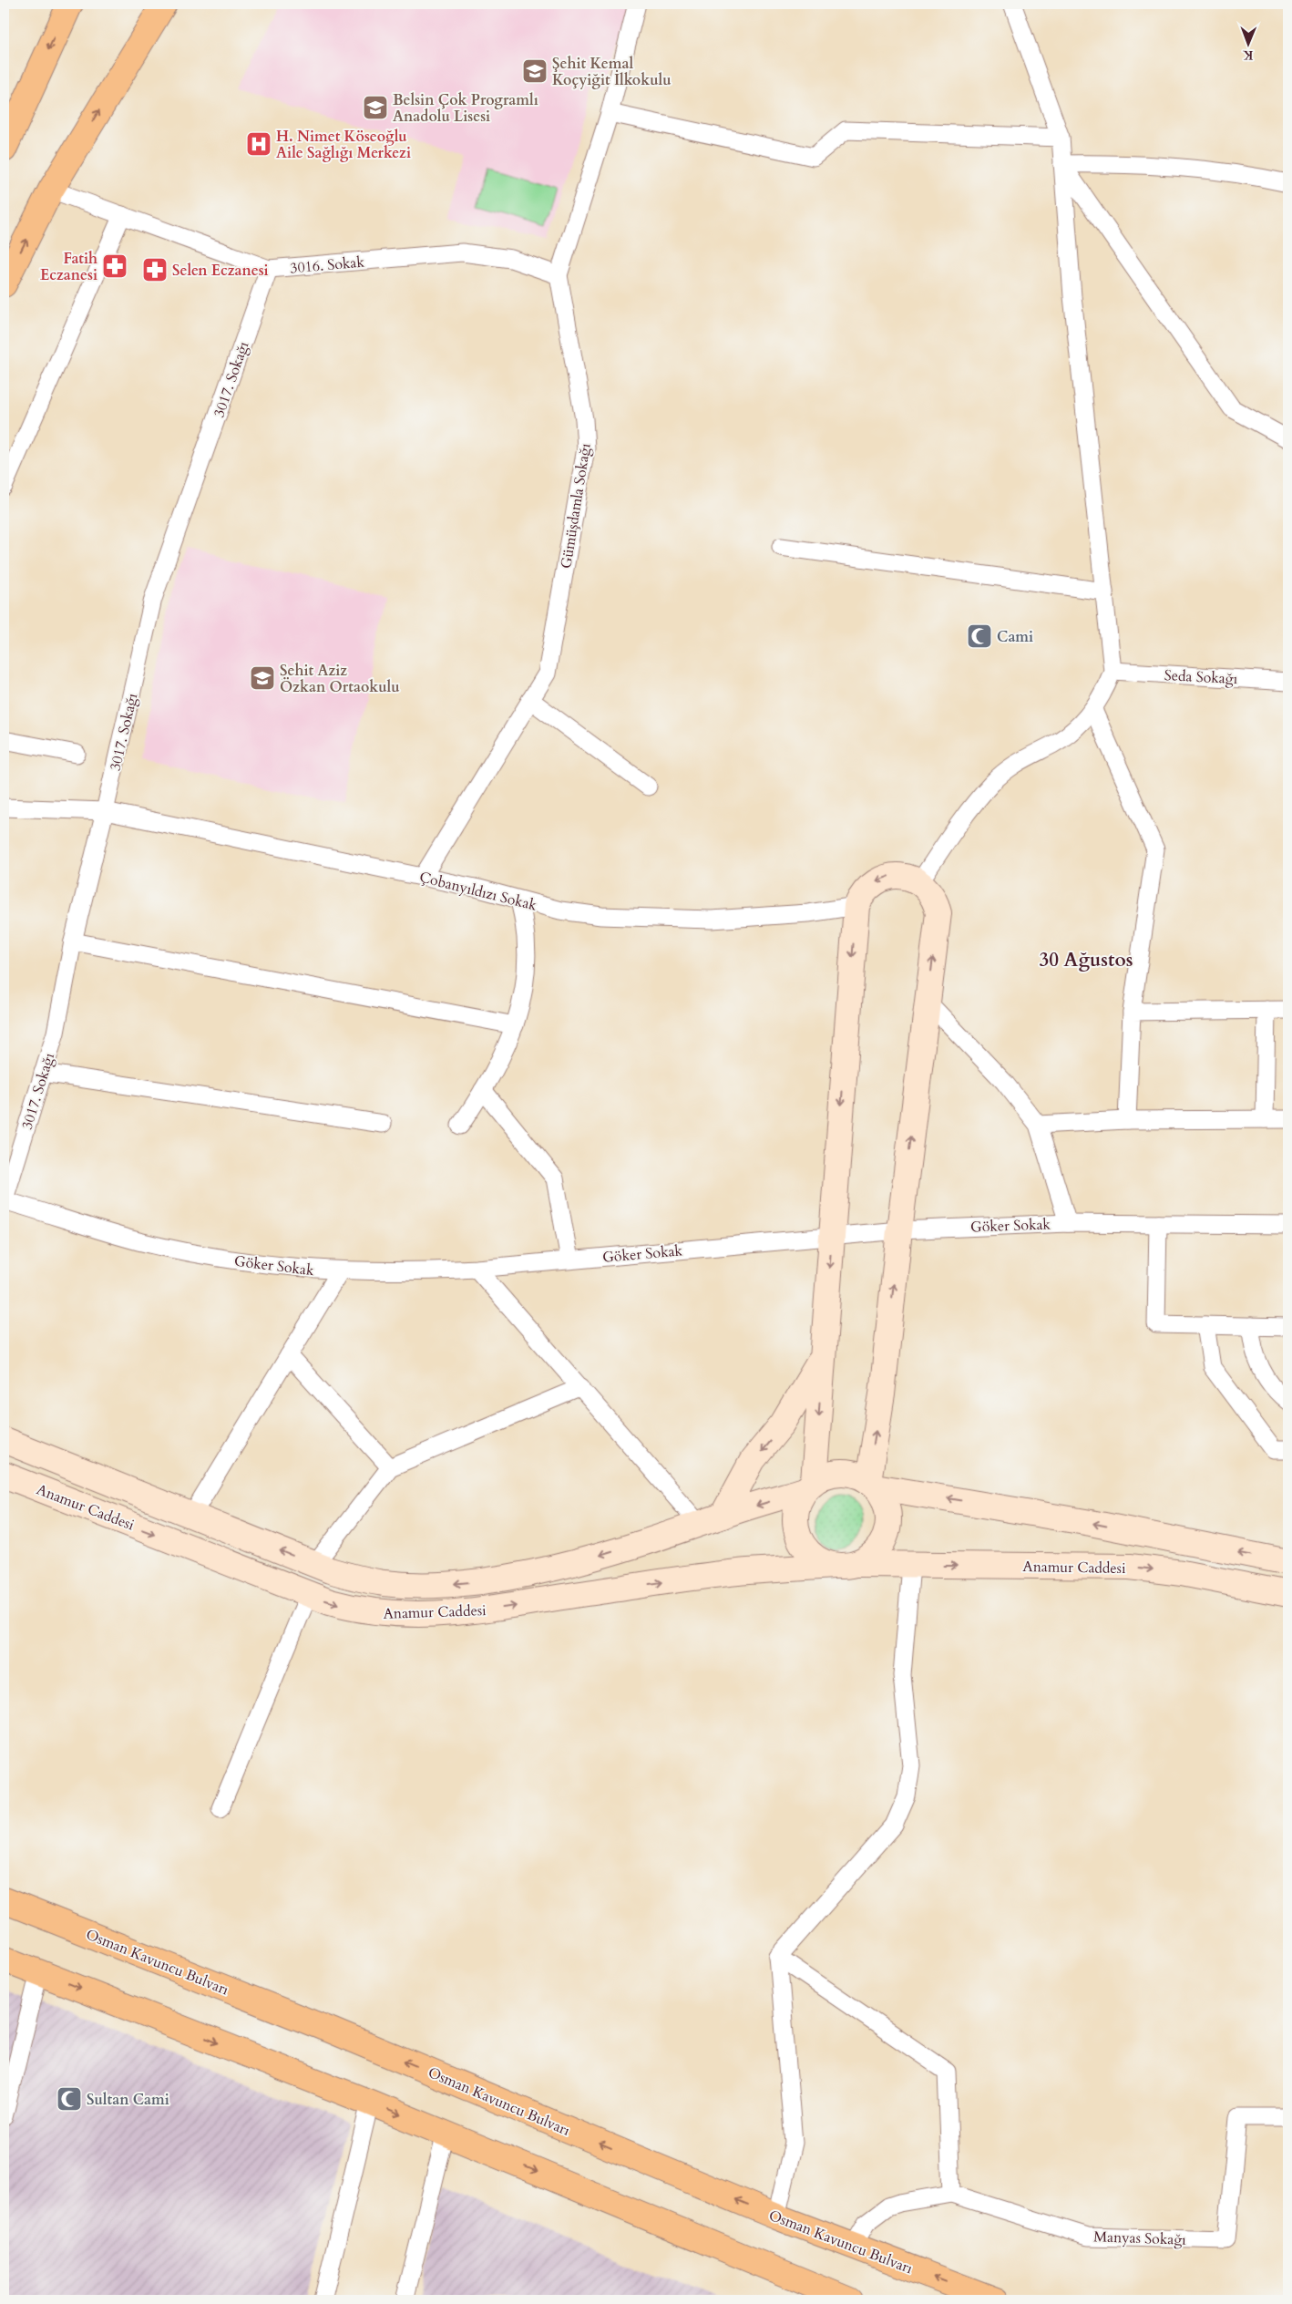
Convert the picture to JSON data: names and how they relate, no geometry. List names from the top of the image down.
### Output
{
  "streets": {
    "main road": ["Osman Kavuncu Bulvarı"],
    "street": [
      "3016. Sokak",
      "3017. Sokağı",
      "Gümüşdamla Sokağı",
      "Seda Sokağı",
      "Çobanyıldızı Sokak",
      "Göker Sokak",
      "Anamur Caddesi",
      "Manyas Sokağı"
    ]
  },
  "crossings": [
    ["3016. Sokak", "3017. Sokağı"],
    ["3016. Sokak", "Gümüşdamla Sokağı"],
    ["3017. Sokağı", "Çobanyıldızı Sokak"],
    ["3017. Sokağı", "Göker Sokak"],
    ["Gümüşdamla Sokağı", "Çobanyıldızı Sokak"],
    ["Osman Kavuncu Bulvarı", "Manyas Sokağı"]
  ],
  "districts": ["30 Ağustos"],
  "places": {
    "school or university": ["Şehit Kemal Koçyiğit İlkokulu", "Belsin Çok Programlı Anadolu Lisesi", "Şehit Aziz Özkan Ortaokulu"],
    "hospital": ["H. Nimet Köseoğlu Aile Sağlığı Merkezi"],
    "pharmacy": ["Fatih Eczanesi", "Selen Eczanesi"],
    "mosque": ["Cami", "Sultan Cami"]
  },
  "north": "bottom"
}
